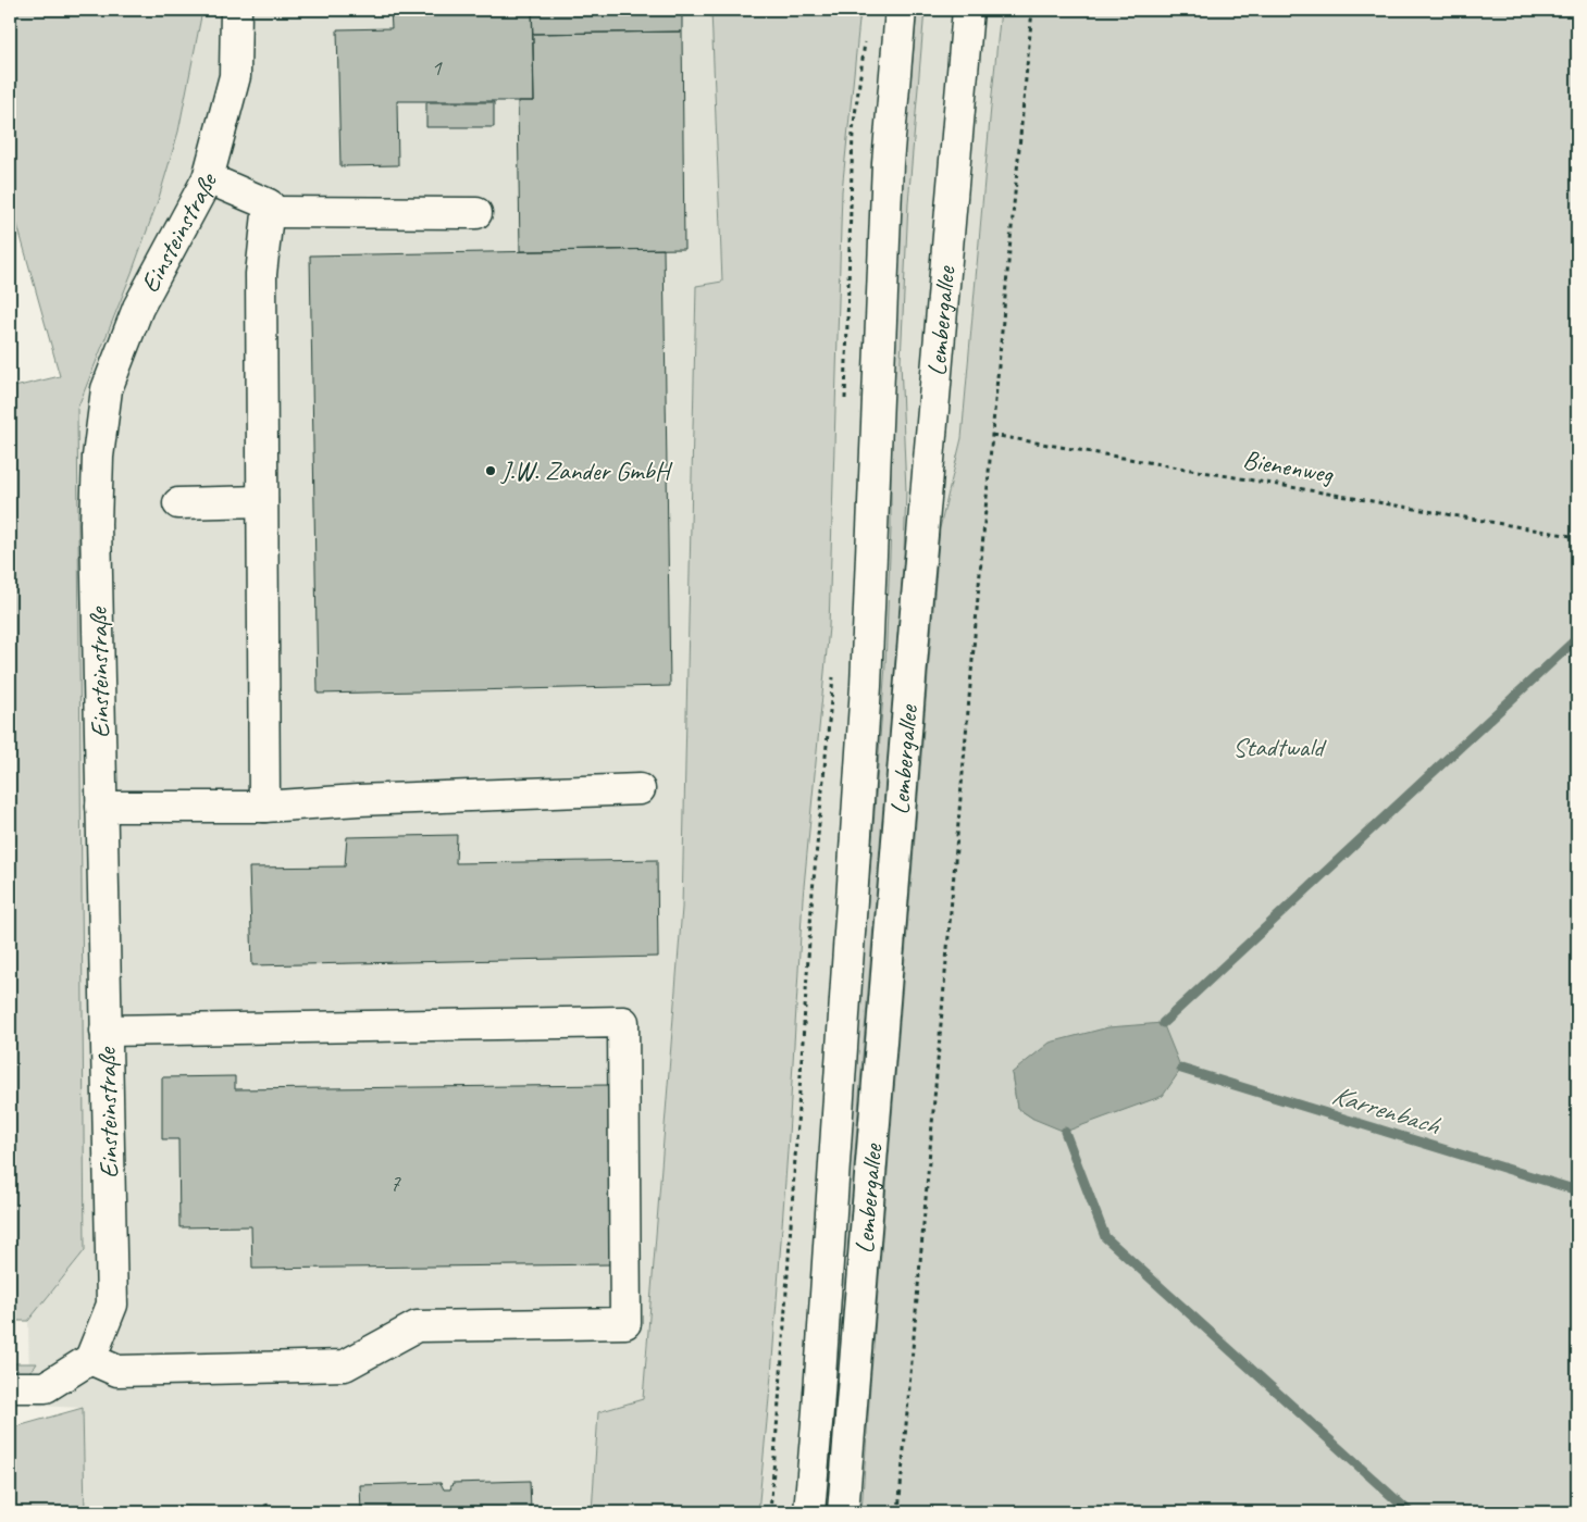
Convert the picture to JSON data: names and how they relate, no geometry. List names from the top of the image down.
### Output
{
  "streets": {
    "main road": ["Einsteinstraße", "Lembergallee"],
    "path": ["Bienenweg"]
  },
  "water": ["Karrenbach"],
  "parks": ["Stadtwald"],
  "places": ["J.W. Zander GmbH"],
  "house_numbers": ["1", "7"]
}
